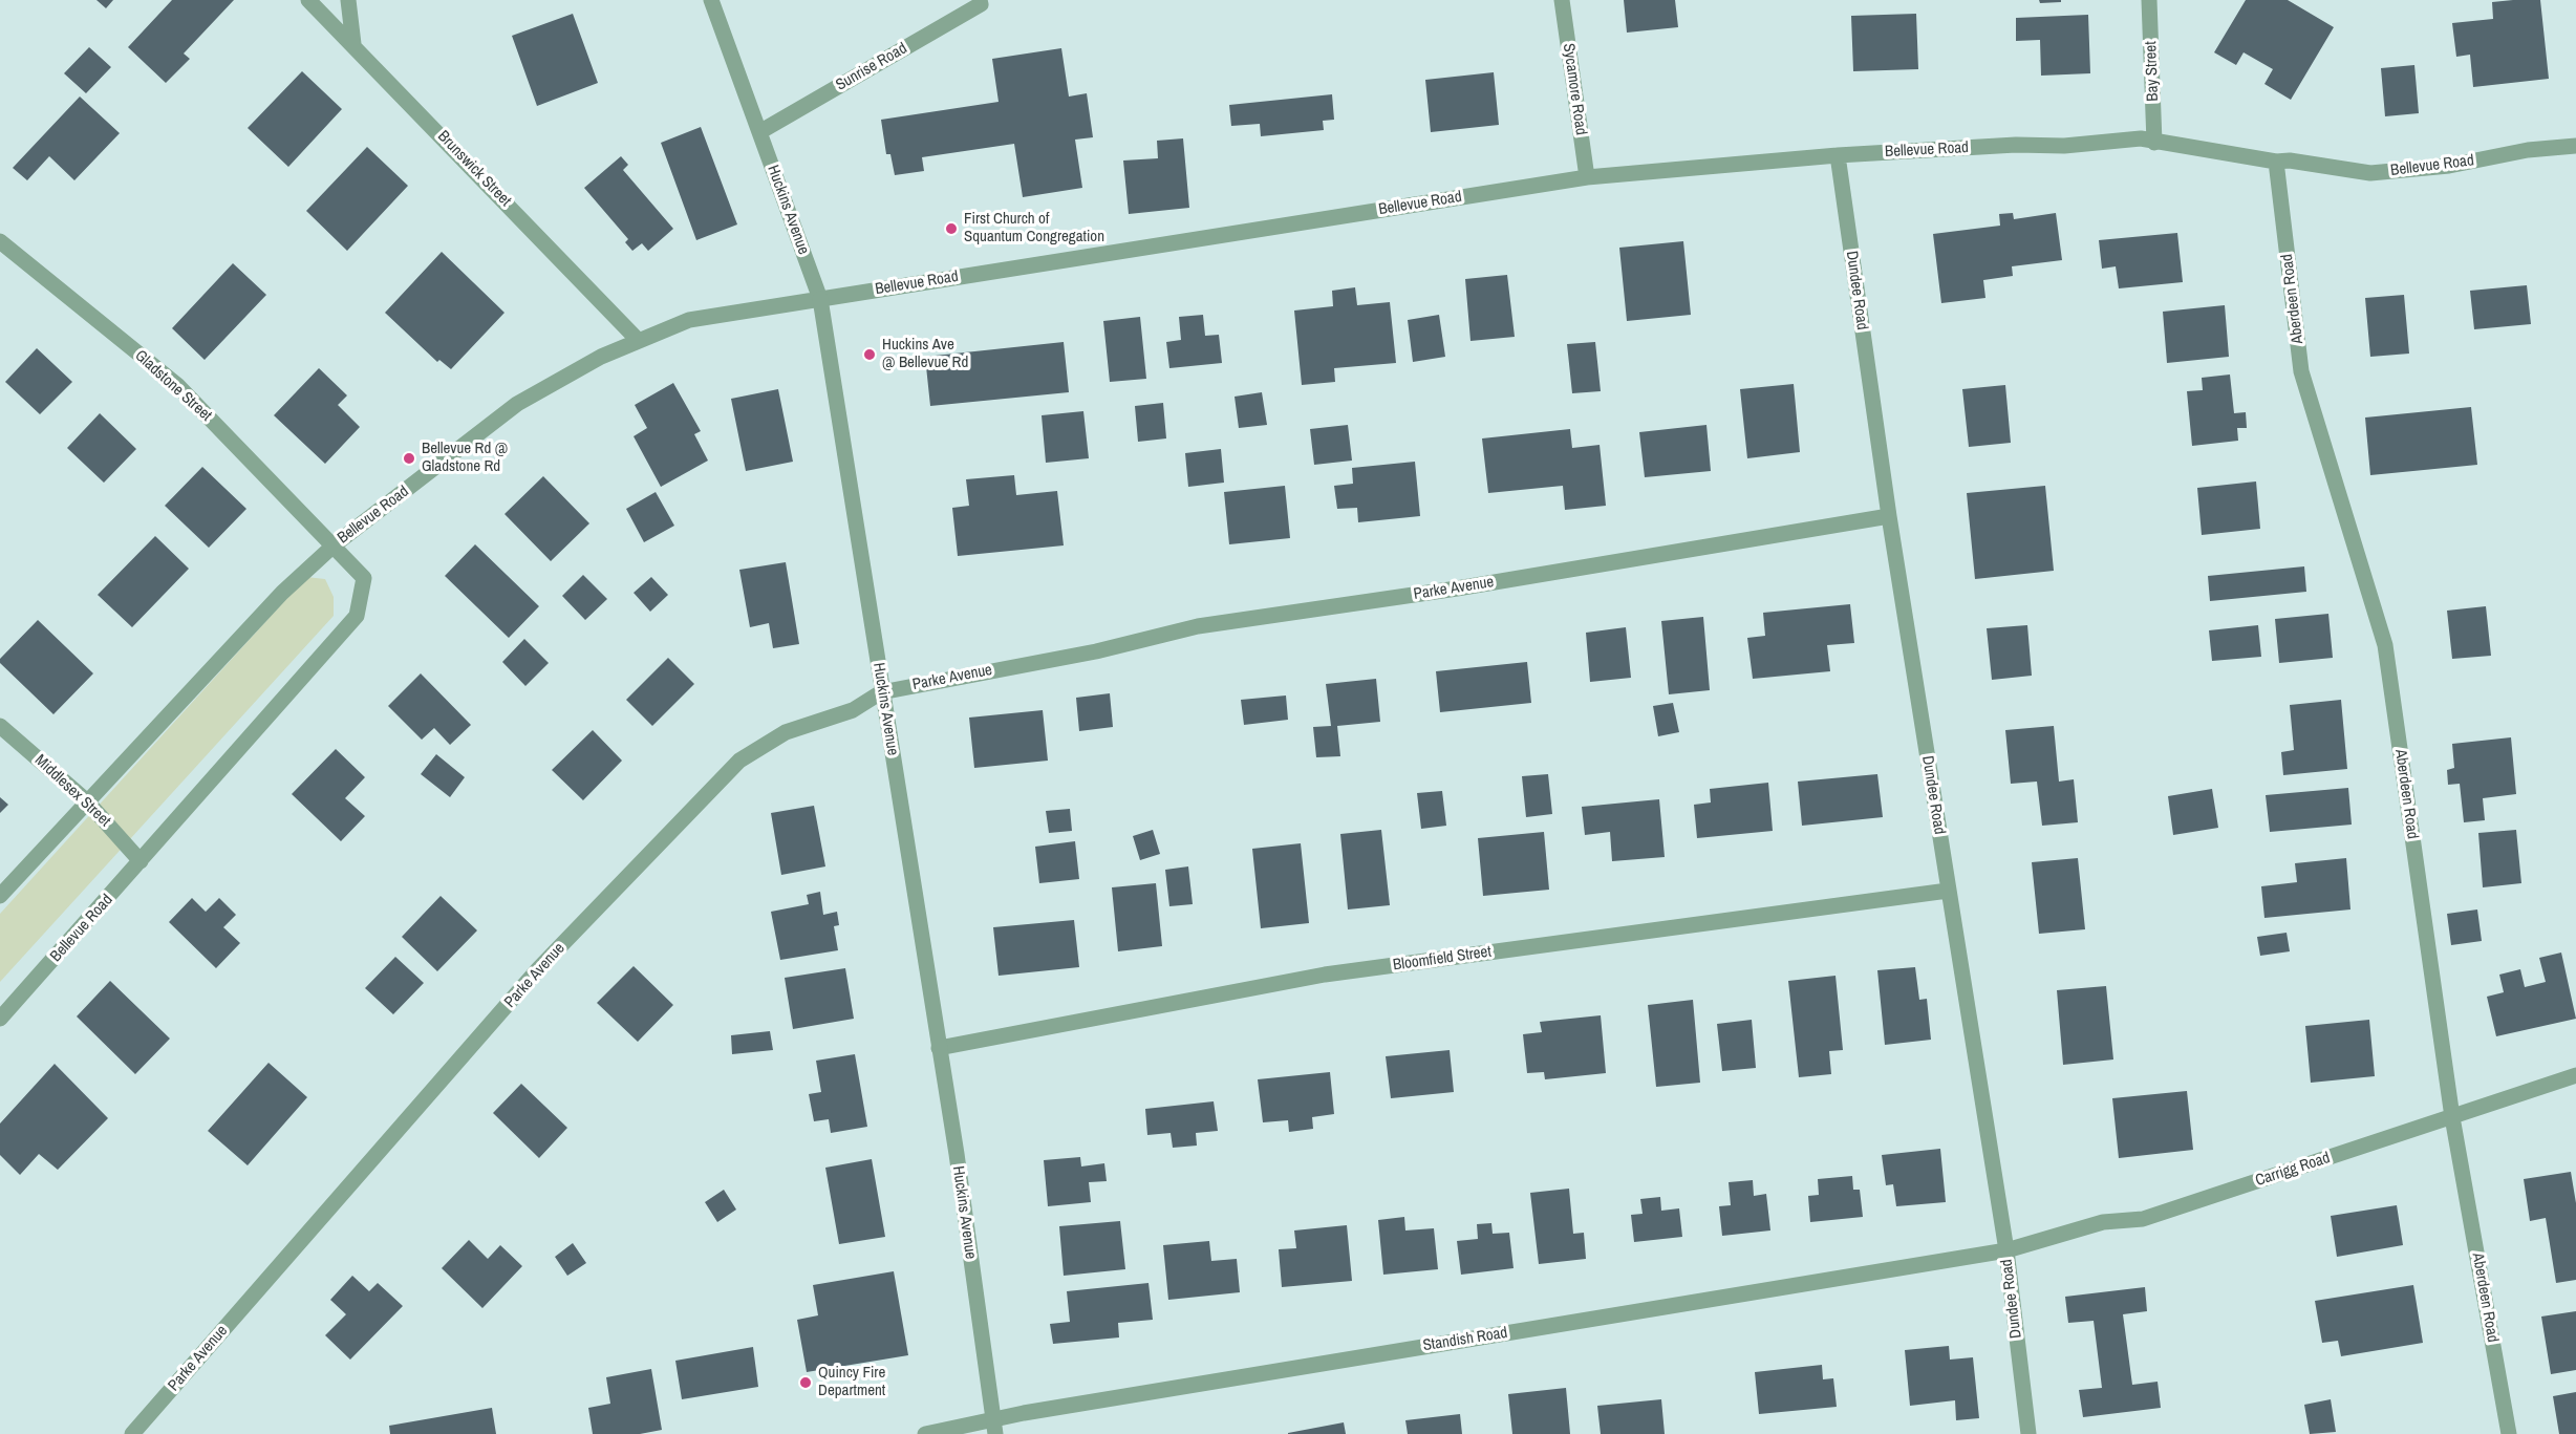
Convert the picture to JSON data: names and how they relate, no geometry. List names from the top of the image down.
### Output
{
  "streets": {
    "street": [
      "Sunrise Road",
      "Bay Street",
      "Sycamore Road",
      "Bellevue Road",
      "Brunswick Street",
      "Huckins Avenue",
      "Dundee Road",
      "Aberdeen Road",
      "Gladstone Street",
      "Parke Avenue",
      "Middlesex Street",
      "Bloomfield Street",
      "Carrigg Road",
      "Standish Road"
    ]
  },
  "crossings": [
    ["Sunrise Road", "Huckins Avenue"],
    ["Bay Street", "Bellevue Road"],
    ["Sycamore Road", "Bellevue Road"],
    ["Bellevue Road", "Brunswick Street"],
    ["Bellevue Road", "Huckins Avenue"],
    ["Bellevue Road", "Dundee Road"],
    ["Bellevue Road", "Aberdeen Road"],
    ["Bellevue Road", "Gladstone Street"],
    ["Bellevue Road", "Middlesex Street"],
    ["Huckins Avenue", "Parke Avenue"],
    ["Huckins Avenue", "Bloomfield Street"],
    ["Huckins Avenue", "Standish Road"],
    ["Dundee Road", "Parke Avenue"],
    ["Dundee Road", "Bloomfield Street"],
    ["Dundee Road", "Carrigg Road"],
    ["Dundee Road", "Standish Road"],
    ["Aberdeen Road", "Carrigg Road"],
    ["Carrigg Road", "Standish Road"]
  ],
  "places": [
    "First Church of Squantum Congregation",
    "Huckins Ave @ Bellevue Rd",
    "Bellevue Rd @ Gladstone Rd",
    "Quincy Fire Department"
  ]
}
